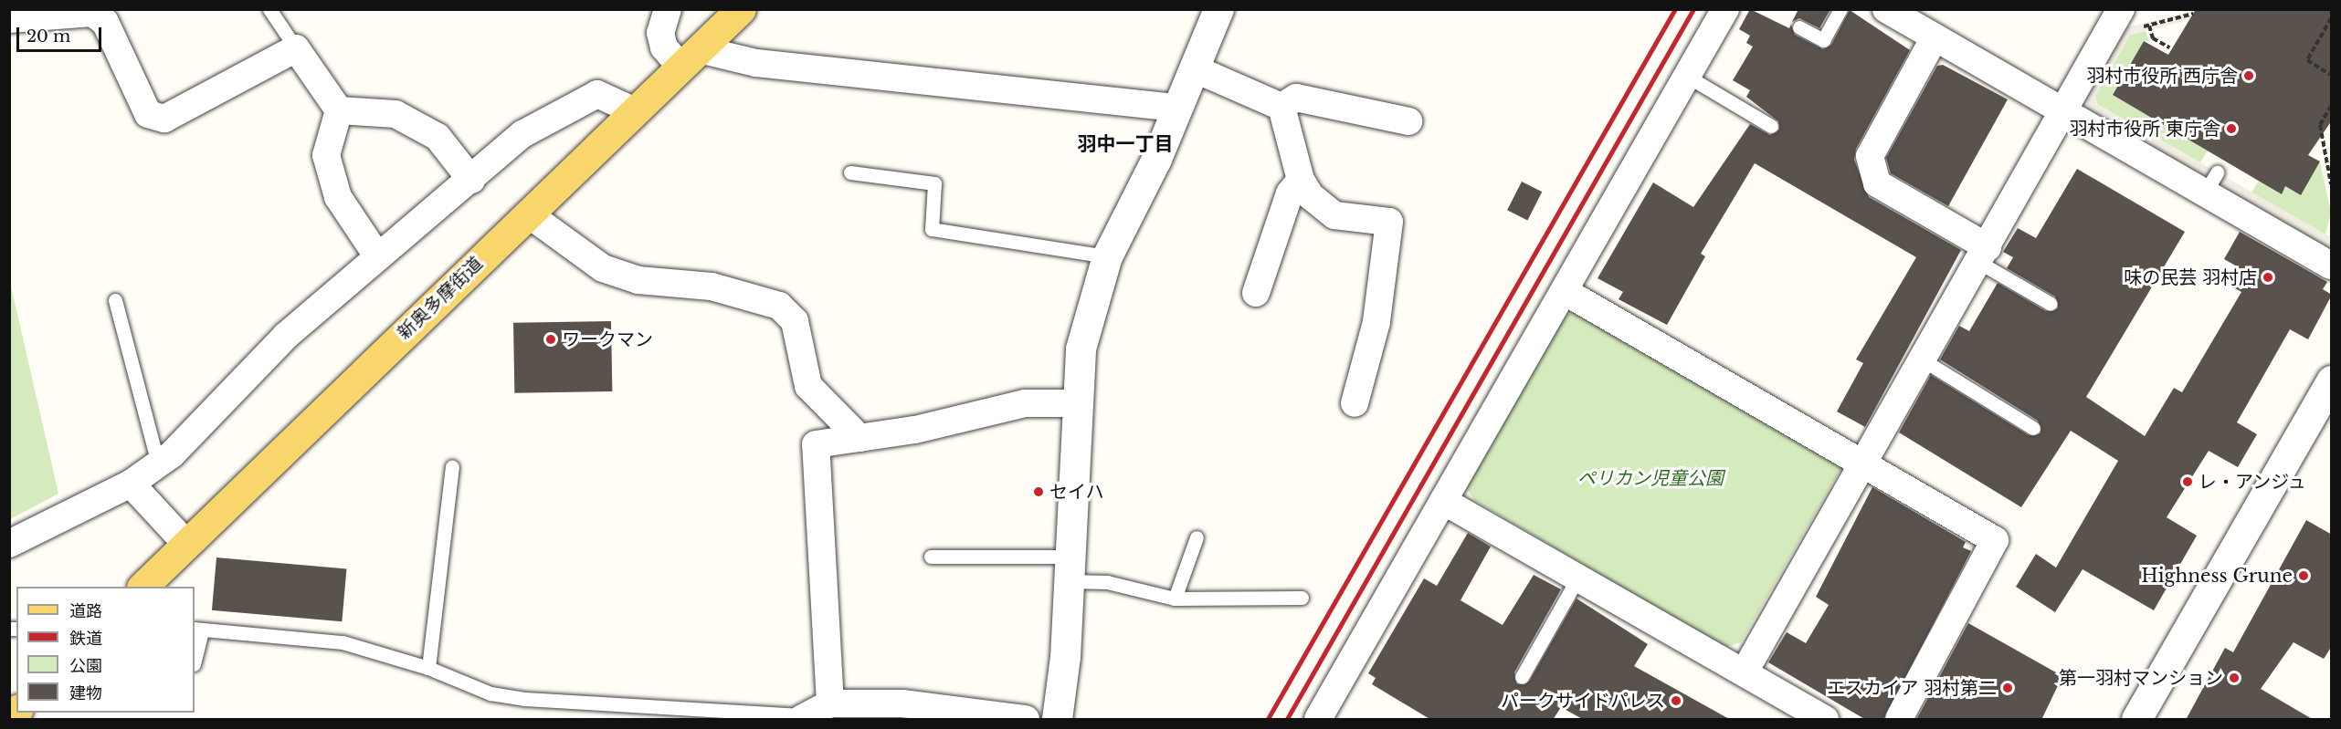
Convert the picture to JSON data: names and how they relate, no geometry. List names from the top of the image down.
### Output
{
  "streets": {
    "main road": ["新奥多摩街道"]
  },
  "districts": ["羽中一丁目"],
  "parks": ["ペリカン児童公園"],
  "places": [
    "羽村市役所 西庁舎",
    "羽村市役所 東庁舎",
    "味の民芸 羽村店",
    "ワークマン",
    "レ・アンジュ",
    "セイハ",
    "Highness Grune",
    "第一羽村マンション",
    "エスカイア 羽村第二",
    "パークサイドパレス"
  ],
  "legend": [
    "道路",
    "鉄道",
    "公園",
    "建物"
  ],
  "scale_bar": "20 m"
}
